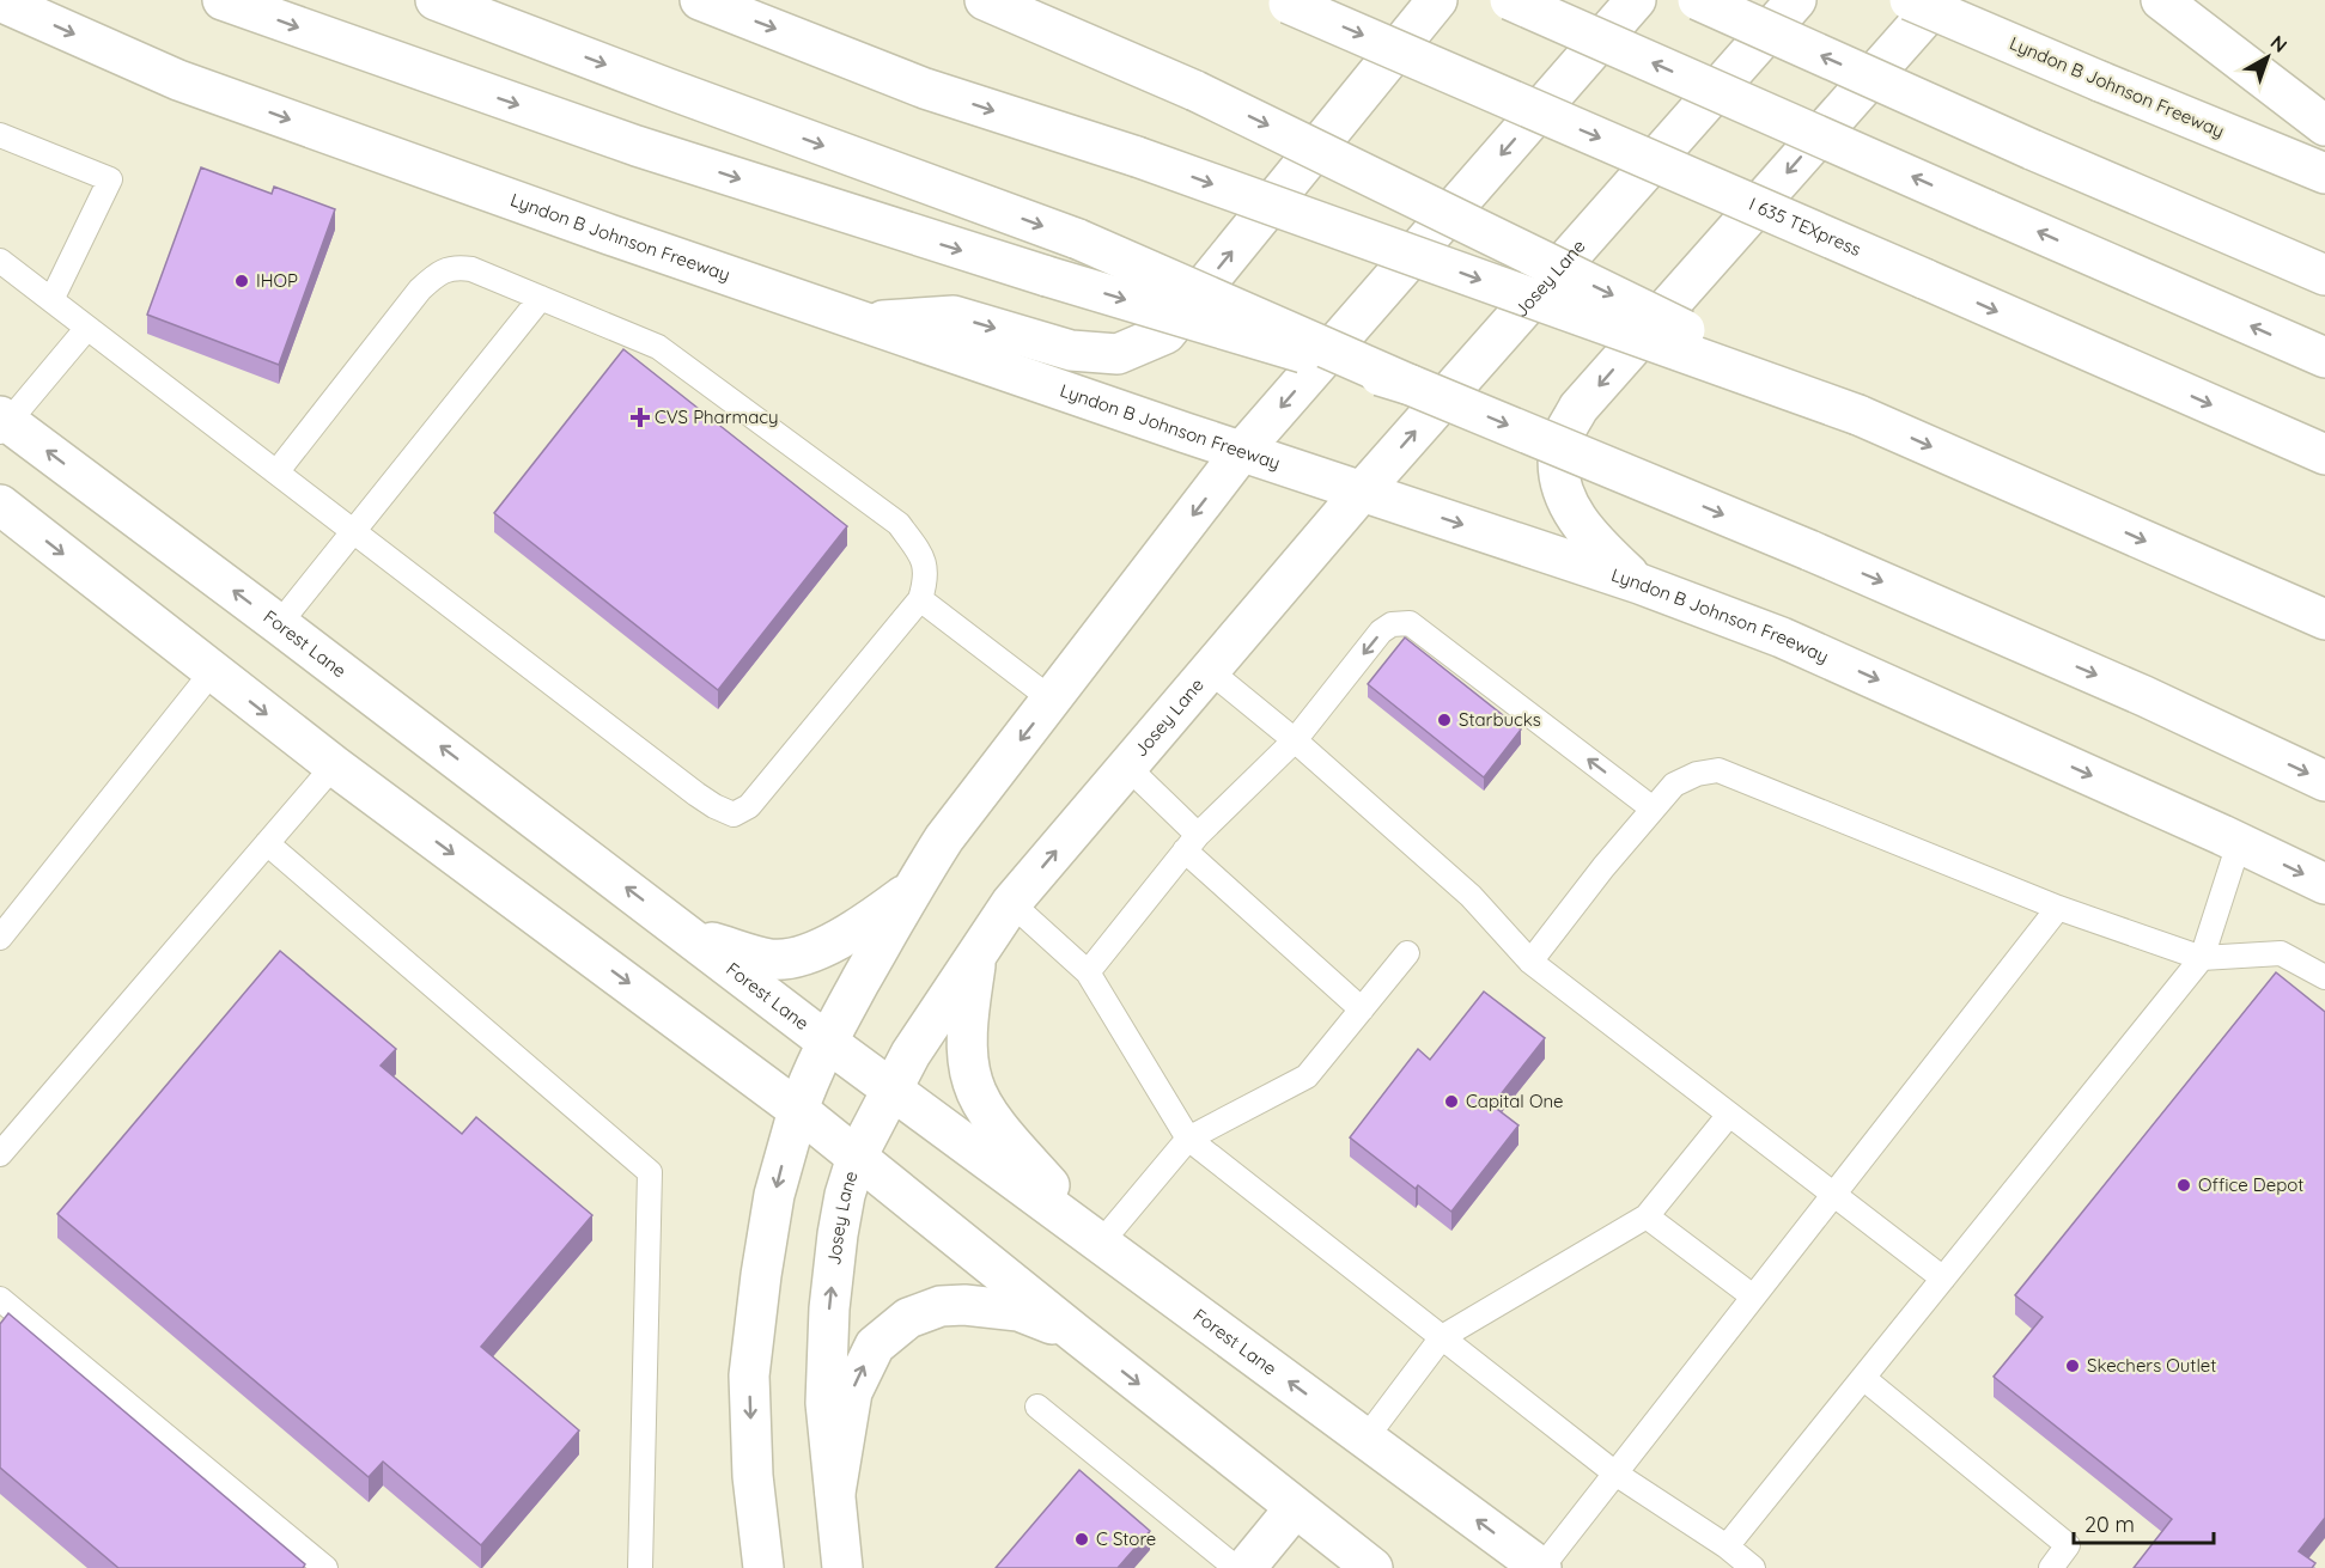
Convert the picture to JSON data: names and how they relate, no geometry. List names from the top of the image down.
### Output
{
  "streets": {
    "main road": [
      "Lyndon B Johnson Freeway",
      "I 635 TEXpress",
      "Josey Lane",
      "Forest Lane"
    ]
  },
  "crossings": [
    ["Lyndon B Johnson Freeway", "Josey Lane"],
    ["Josey Lane", "Forest Lane"]
  ],
  "places": {
    "other": [
      "IHOP",
      "Starbucks",
      "Capital One",
      "Office Depot",
      "Skechers Outlet",
      "C Store"
    ],
    "health": ["CVS Pharmacy"]
  },
  "scale_bar": "20 m",
  "north": "top right"
}
